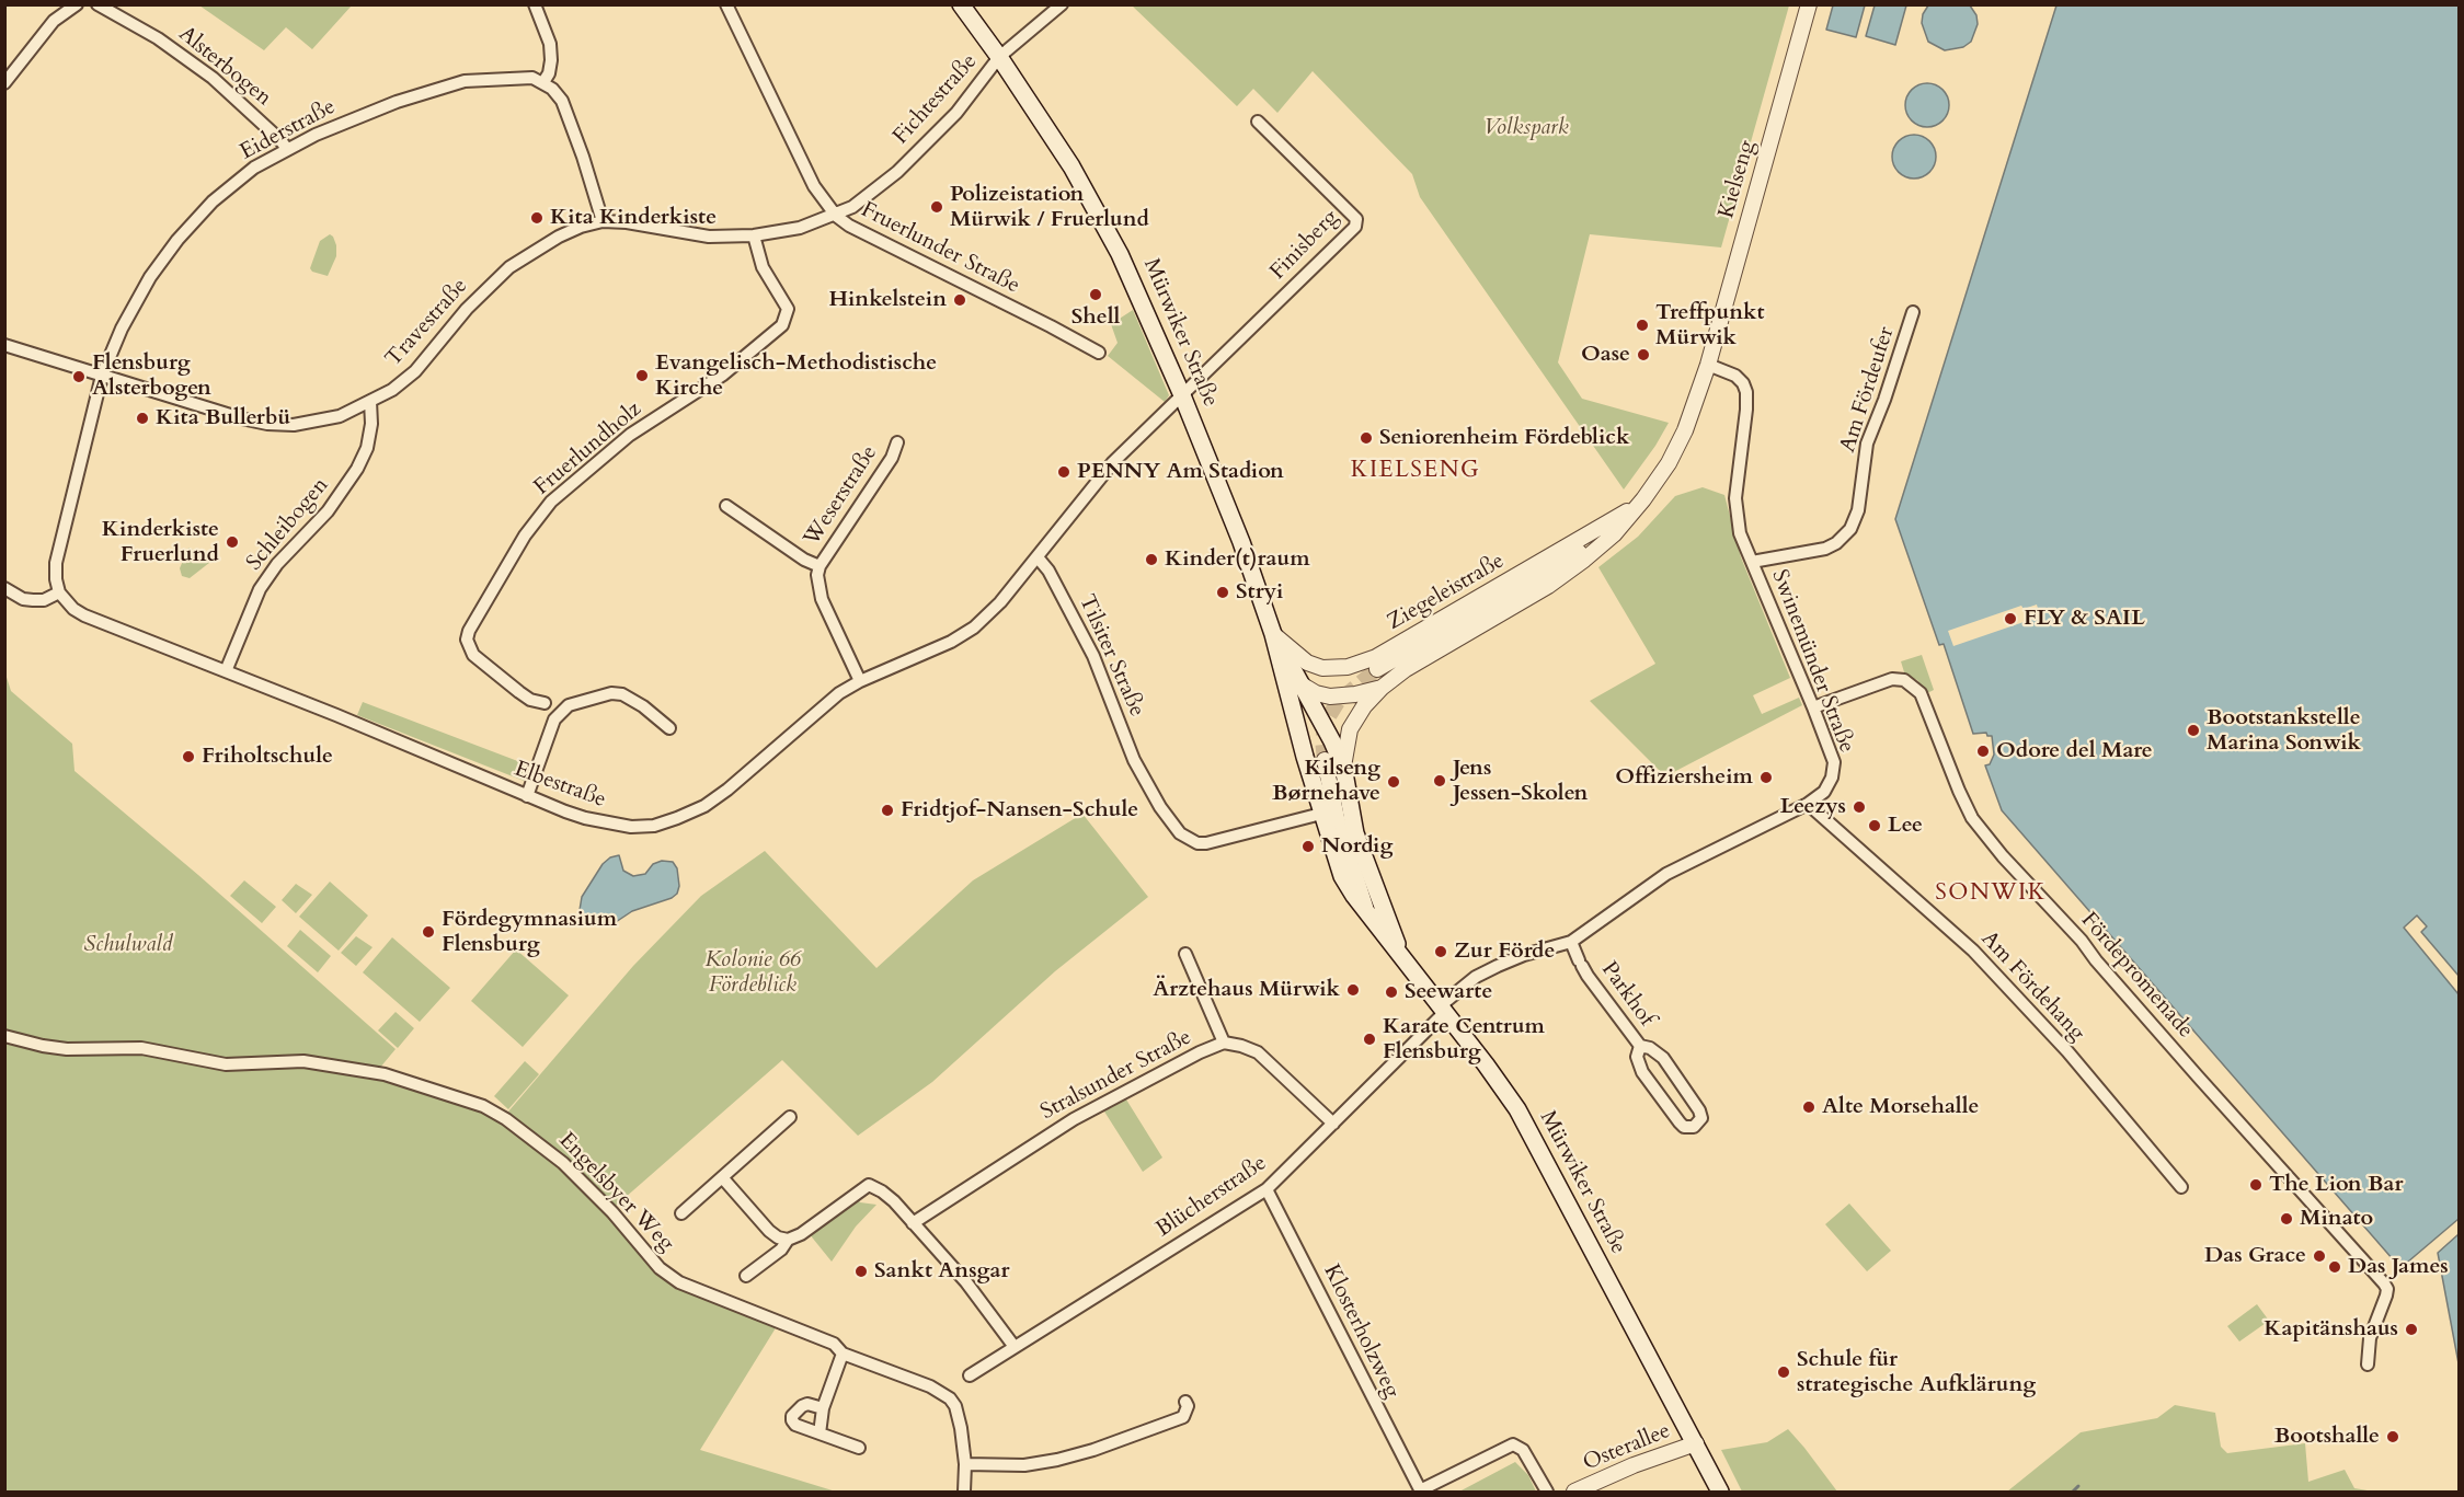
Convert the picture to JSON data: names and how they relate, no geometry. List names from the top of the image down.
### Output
{
  "streets": {
    "main road": ["Mürwiker Straße"],
    "street": [
      "Alsterbogen",
      "Fichtestraße",
      "Eiderstraße",
      "Kielseng",
      "Finisberg",
      "Fruerlunder Straße",
      "Travestraße",
      "Am Fördeufer",
      "Fruerlundholz",
      "Weserstraße",
      "Schleibogen",
      "Ziegeleistraße",
      "Tilsiter Straße",
      "Swinemünder Straße",
      "Elbestraße",
      "Fördepromenade",
      "Am Fördehang",
      "Parkhof",
      "Stralsunder Straße",
      "Engelsbyer Weg",
      "Blücherstraße",
      "Klosterholzweg",
      "Osterallee"
    ]
  },
  "crossings": [
    ["Alsterbogen", "Eiderstraße"],
    ["Fichtestraße", "Fruerlunder Straße"],
    ["Fichtestraße", "Travestraße"],
    ["Fichtestraße", "Mürwiker Straße"],
    ["Eiderstraße", "Travestraße"],
    ["Eiderstraße", "Elbestraße"],
    ["Kielseng", "Ziegeleistraße"],
    ["Kielseng", "Swinemünder Straße"],
    ["Finisberg", "Mürwiker Straße"],
    ["Fruerlunder Straße", "Travestraße"],
    ["Travestraße", "Fruerlundholz"],
    ["Travestraße", "Schleibogen"],
    ["Mürwiker Straße", "Ziegeleistraße"],
    ["Mürwiker Straße", "Tilsiter Straße"],
    ["Mürwiker Straße", "Swinemünder Straße"],
    ["Mürwiker Straße", "Blücherstraße"],
    ["Mürwiker Straße", "Osterallee"],
    ["Am Fördeufer", "Swinemünder Straße"],
    ["Weserstraße", "Elbestraße"],
    ["Schleibogen", "Elbestraße"],
    ["Ziegeleistraße", "Swinemünder Straße"],
    ["Tilsiter Straße", "Elbestraße"],
    ["Swinemünder Straße", "Fördepromenade"],
    ["Swinemünder Straße", "Am Fördehang"],
    ["Swinemünder Straße", "Parkhof"],
    ["Swinemünder Straße", "Blücherstraße"],
    ["Stralsunder Straße", "Blücherstraße"],
    ["Blücherstraße", "Klosterholzweg"]
  ],
  "districts": ["KIELSENG", "SONWIK"],
  "parks": ["Volkspark", "Schulwald", "Kolonie 66 Fördeblick"],
  "places": [
    "Polizeistation Mürwik / Fruerlund",
    "Kita Kinderkiste",
    "Shell",
    "Hinkelstein",
    "Treffpunkt Mürwik",
    "Oase",
    "Evangelisch-Methodistische Kirche",
    "Flensburg Alsterbogen",
    "Kita Bullerbü",
    "Seniorenheim Fördeblick",
    "PENNY Am Stadion",
    "Kinderkiste Fruerlund",
    "Kinder(t)raum",
    "Stryi",
    "FLY & SAIL",
    "Bootstankstelle Marina Sonwik",
    "Odore del Mare",
    "Friholtschule",
    "Offiziersheim",
    "Jens Jessen-Skolen",
    "Kilseng Børnehave",
    "Leezys",
    "Fridtjof-Nansen-Schule",
    "Lee",
    "Nordig",
    "Fördegymnasium Flensburg",
    "Zur Förde",
    "Ärztehaus Mürwik",
    "Seewarte",
    "Karate Centrum Flensburg",
    "Alte Morsehalle",
    "The Lion Bar",
    "Minato",
    "Das Grace",
    "Das James",
    "Sankt Ansgar",
    "Kapitänshaus",
    "Schule für strategische Aufklärung",
    "Bootshalle"
  ]
}
